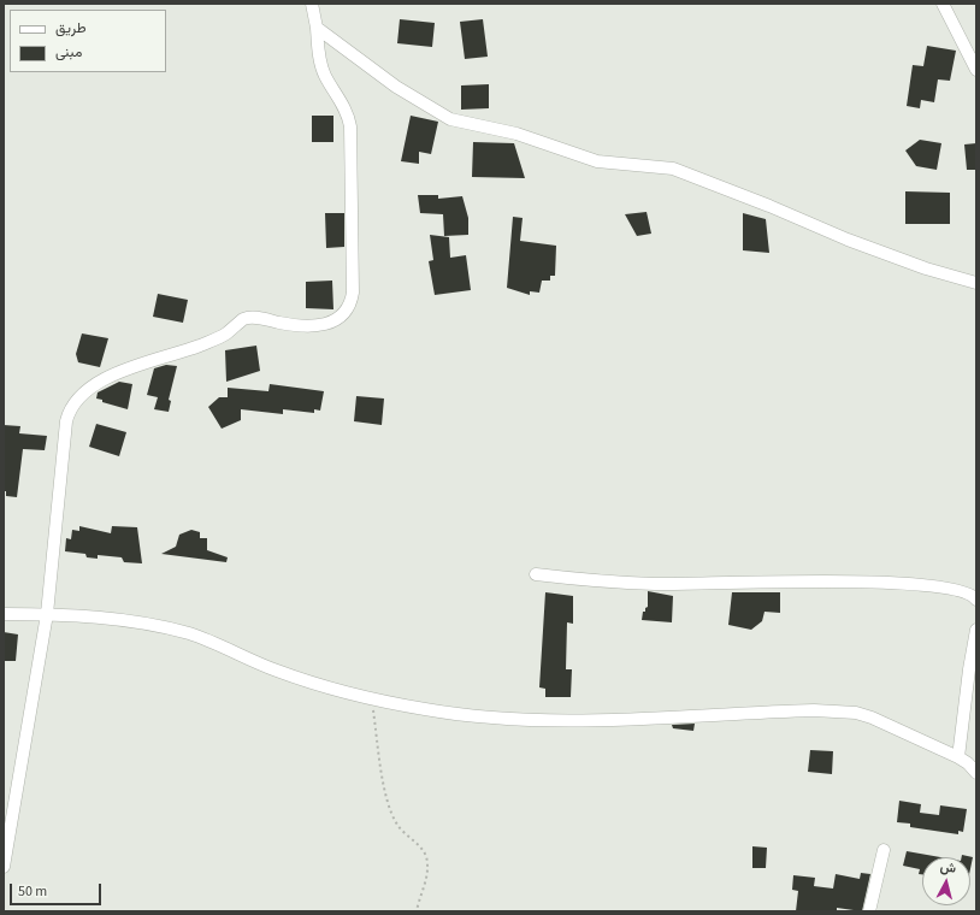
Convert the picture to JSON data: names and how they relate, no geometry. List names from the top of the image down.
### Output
{
  "legend": ["طريق", "مبنى"],
  "scale_bar": "50 m",
  "north": "top"
}
